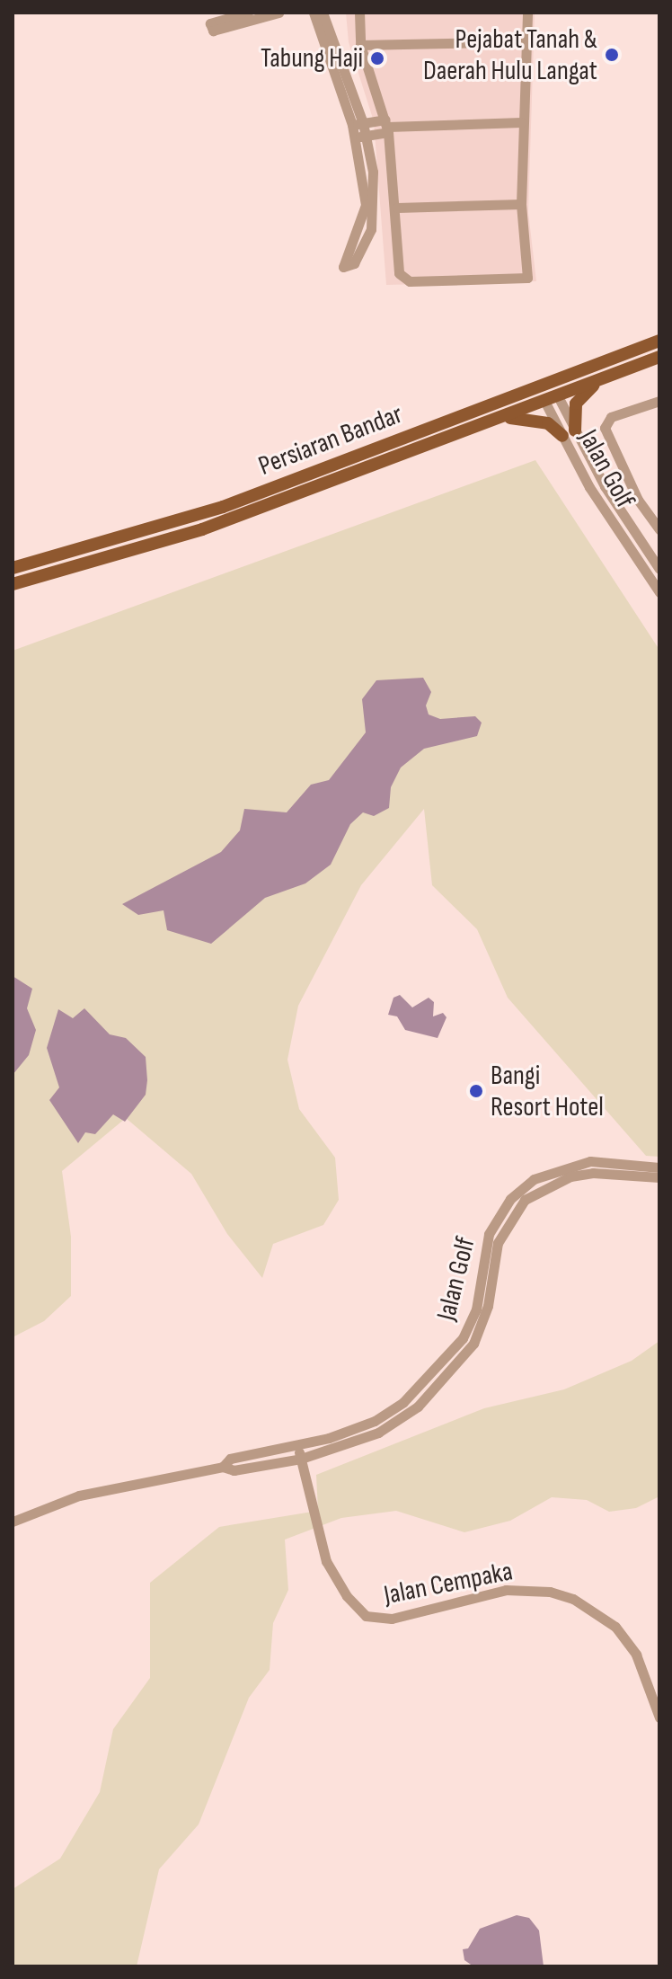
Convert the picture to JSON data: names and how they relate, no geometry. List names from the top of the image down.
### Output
{
  "streets": {
    "main road": ["Persiaran Bandar"],
    "street": ["Jalan Golf", "Jalan Cempaka"]
  },
  "crossings": [
    ["Persiaran Bandar", "Jalan Golf"],
    ["Jalan Golf", "Jalan Cempaka"]
  ],
  "places": ["Pejabat Tanah & Daerah Hulu Langat", "Tabung Haji", "Bangi Resort Hotel"]
}
